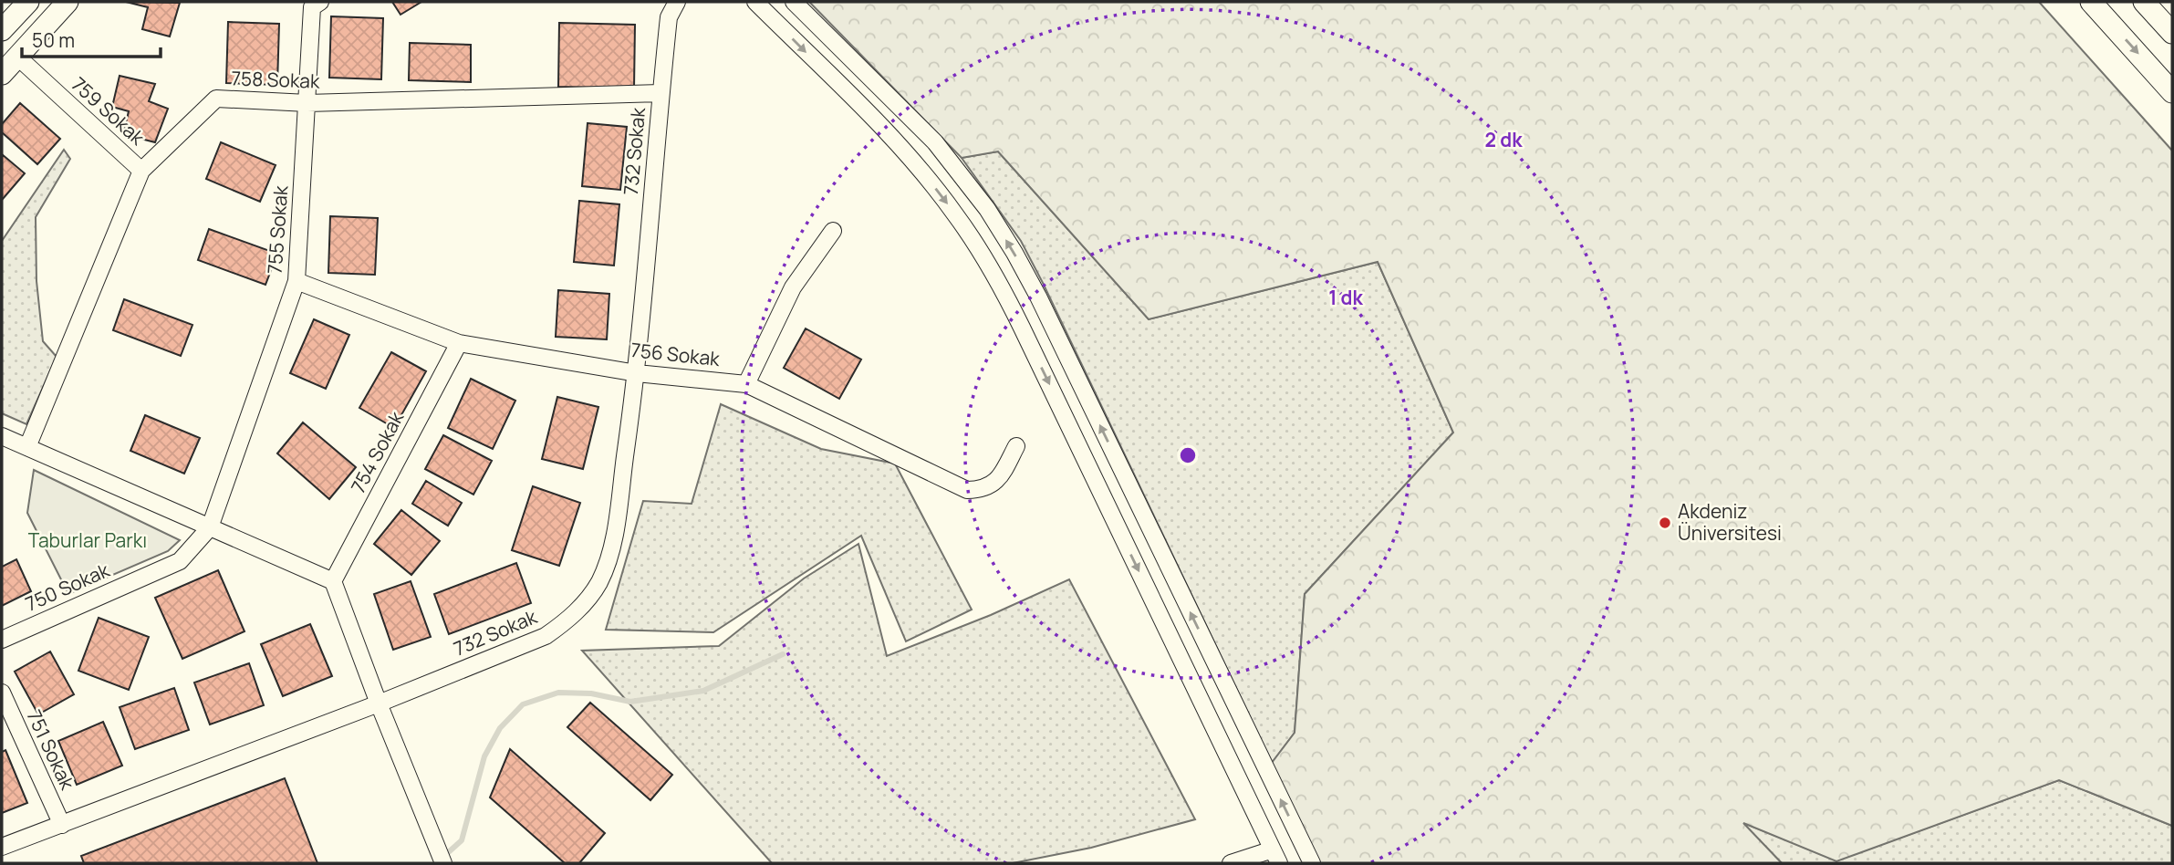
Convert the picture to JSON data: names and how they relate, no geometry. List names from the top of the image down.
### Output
{
  "streets": {
    "street": [
      "758 Sokak",
      "759 Sokak",
      "732 Sokak",
      "755 Sokak",
      "756 Sokak",
      "754 Sokak",
      "750 Sokak",
      "751 Sokak"
    ]
  },
  "crossings": [
    ["758 Sokak", "759 Sokak"],
    ["758 Sokak", "732 Sokak"],
    ["758 Sokak", "755 Sokak"],
    ["732 Sokak", "756 Sokak"],
    ["732 Sokak", "751 Sokak"],
    ["755 Sokak", "756 Sokak"],
    ["755 Sokak", "750 Sokak"],
    ["756 Sokak", "754 Sokak"]
  ],
  "parks": ["Taburlar Parkı"],
  "places": ["Akdeniz Üniversitesi"],
  "scale_bar": "50 m",
  "rings": ["2 dk", "1 dk"]
}
